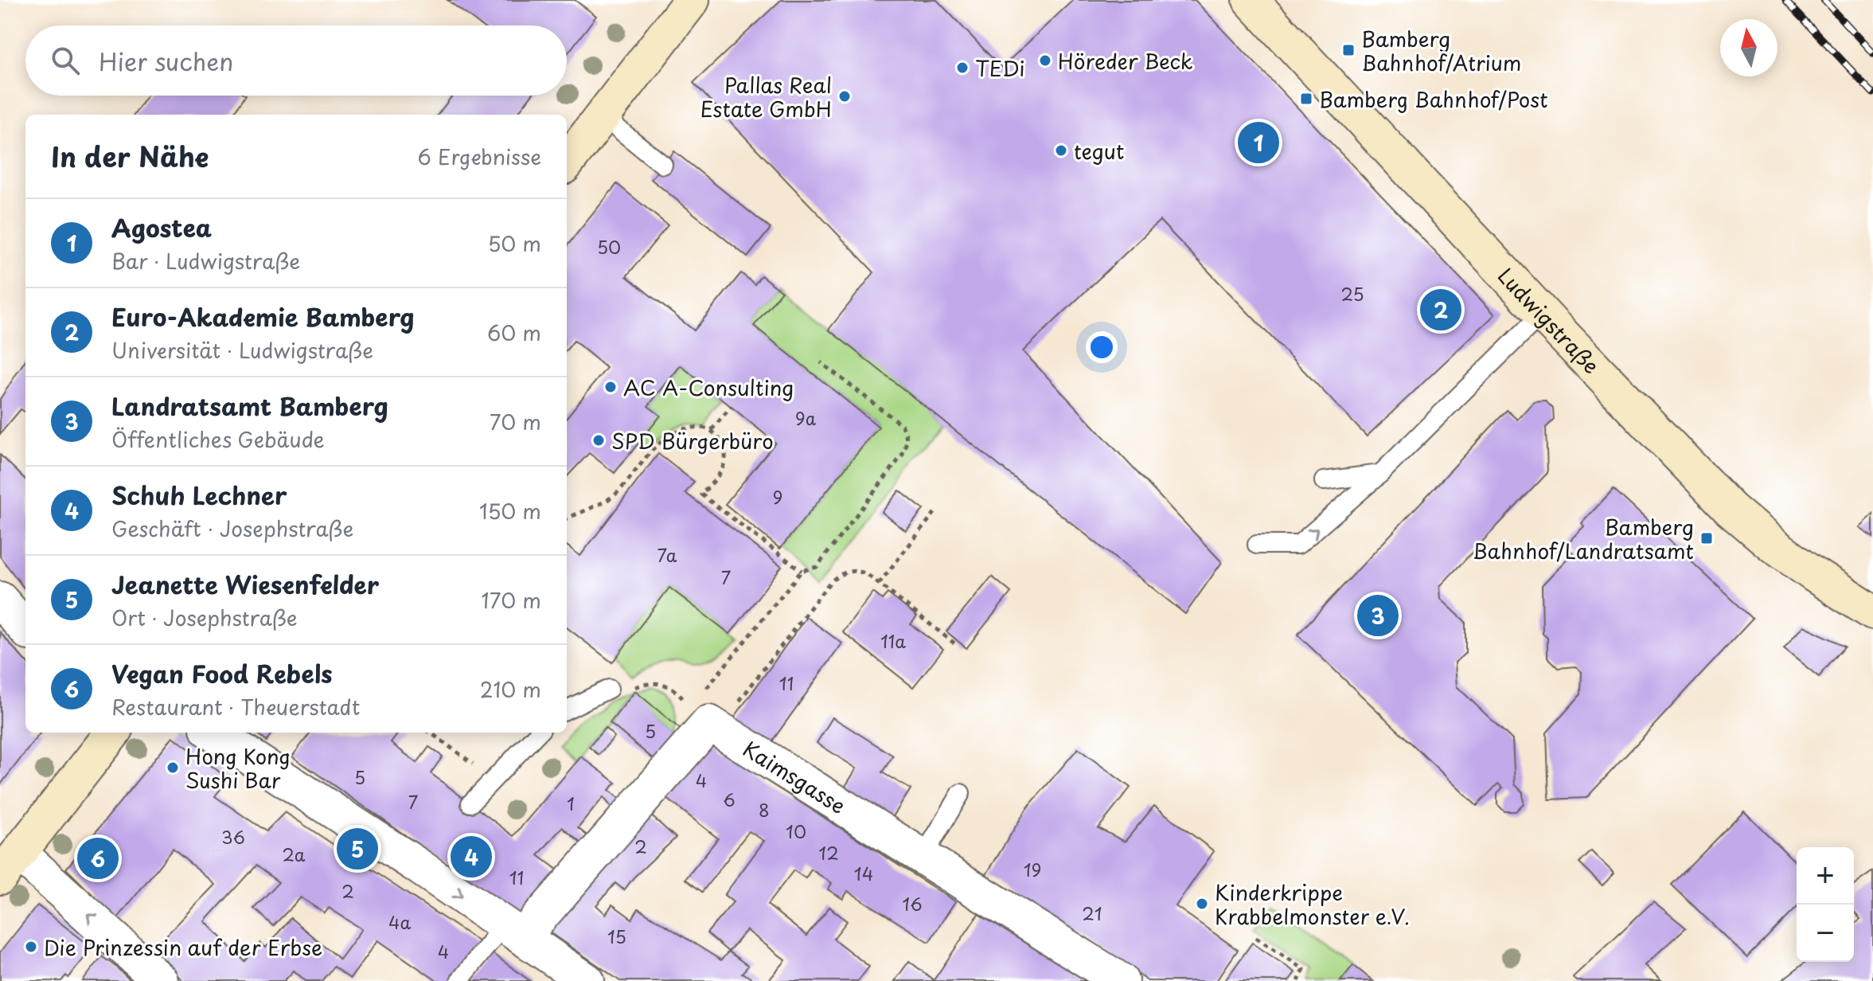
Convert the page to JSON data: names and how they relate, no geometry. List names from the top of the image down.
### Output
{
  "streets": {
    "street": ["Ludwigstraße", "Kaimsgasse"]
  },
  "places": {
    "transit": ["Bamberg Bahnhof/Atrium", "Bamberg Bahnhof/Post", "Bamberg Bahnhof/Landratsamt"],
    "other": [
      "Höreder Beck",
      "TEDi",
      "Pallas Real Estate GmbH",
      "tegut",
      "AC A-Consulting",
      "SPD Bürgerbüro",
      "Hong Kong Sushi Bar",
      "Kinderkrippe Krabbelmonster e.V.",
      "Die Prinzessin auf der Erbse"
    ]
  },
  "house_numbers": [
    "50",
    "25",
    "9a",
    "9",
    "7a",
    "7",
    "11a",
    "11",
    "5",
    "5",
    "4",
    "6",
    "7",
    "1",
    "8",
    "10",
    "36",
    "2",
    "12",
    "2a",
    "19",
    "14",
    "11",
    "2",
    "16",
    "21",
    "4a",
    "15",
    "4"
  ],
  "north": "top",
  "page": {
    "search": "Hier suchen",
    "heading": ["In der Nähe", "6 Ergebnisse"],
    "pins": [
      "1",
      "2",
      "3",
      "5",
      "4",
      "6"
    ],
    "list": [
      {
        "mark": "1",
        "name": "Agostea",
        "note": "Bar · Ludwigstraße",
        "value": "50 m"
      },
      {
        "mark": "2",
        "name": "Euro-Akademie Bamberg",
        "note": "Universität · Ludwigstraße",
        "value": "60 m"
      },
      {
        "mark": "3",
        "name": "Landratsamt Bamberg",
        "note": "Öffentliches Gebäude",
        "value": "70 m"
      },
      {
        "mark": "4",
        "name": "Schuh Lechner",
        "note": "Geschäft · Josephstraße",
        "value": "150 m"
      },
      {
        "mark": "5",
        "name": "Jeanette Wiesenfelder",
        "note": "Ort · Josephstraße",
        "value": "170 m"
      },
      {
        "mark": "6",
        "name": "Vegan Food Rebels",
        "note": "Restaurant · Theuerstadt",
        "value": "210 m"
      }
    ],
    "map_buttons": ["+", "−"]
  }
}
